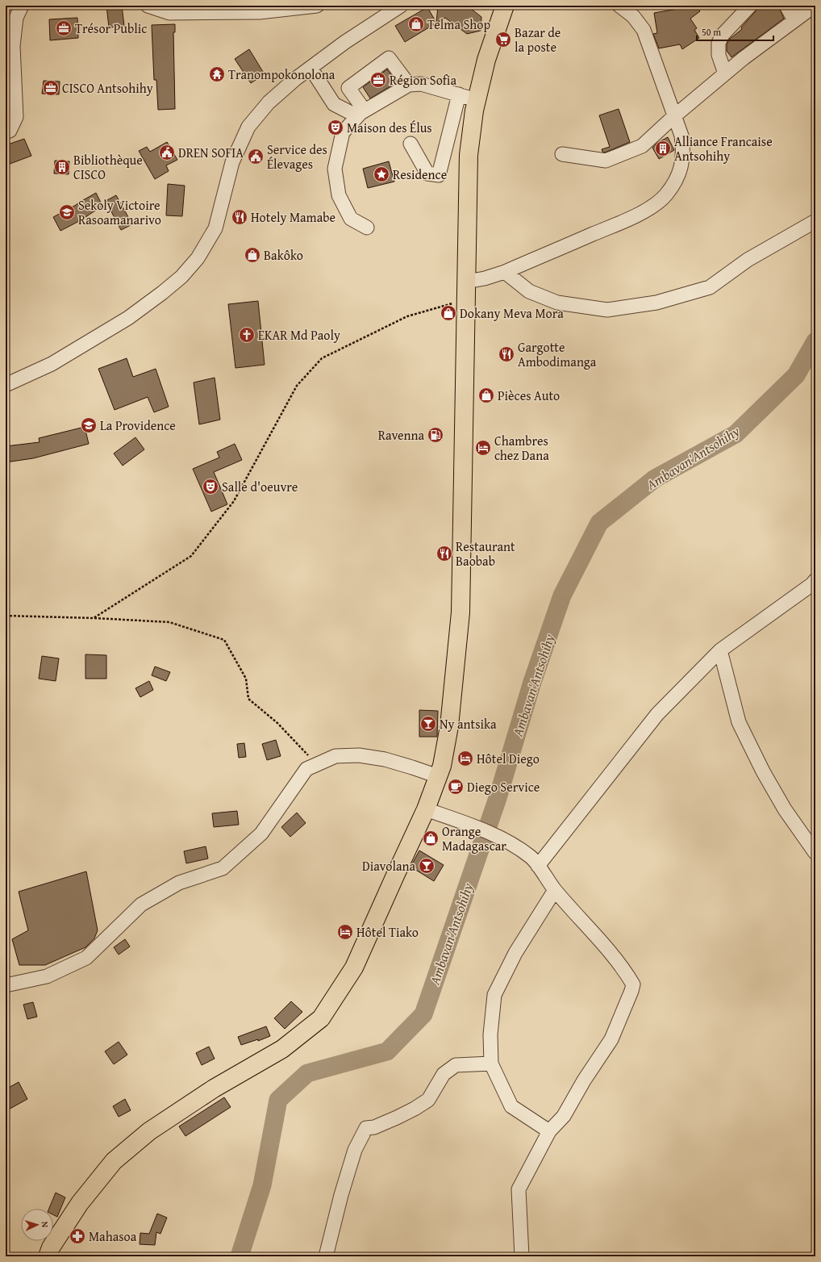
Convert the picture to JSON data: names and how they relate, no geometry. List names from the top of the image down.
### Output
{
  "water": ["Ambavan'Antsohihy"],
  "places": {
    "shop": [
      "Telma Shop",
      "Bakôko",
      "Dokany Meva Mora",
      "Pièces Auto",
      "Orange Madagascar"
    ],
    "office": ["Trésor Public", "Région Sofia", "CISCO Antsohihy"],
    "supermarket": ["Bazar de la poste"],
    "temple": ["Tranompokonolona"],
    "theatre": ["Maison des Élus", "Salle d'oeuvre"],
    "building": ["Alliance Francaise Antsohihy", "Bibliothèque CISCO"],
    "public building": ["DREN SOFIA", "Service des Élevages"],
    "place": ["Residence"],
    "school or university": ["Sekoly Victoire Rasoamanarivo", "La Providence"],
    "restaurant": ["Hotely Mamabe", "Gargotte Ambodimanga", "Restaurant Baobab"],
    "church": ["EKAR Md Paoly"],
    "fuel station": ["Ravenna"],
    "hotel": ["Chambres chez Dana", "Hôtel Diego", "Hôtel Tiako"],
    "bar": ["Ny antsika", "Diavolana"],
    "cafe": ["Diego Service"],
    "pharmacy": ["Mahasoa"]
  },
  "scale_bar": "50 m",
  "north": "right"
}
